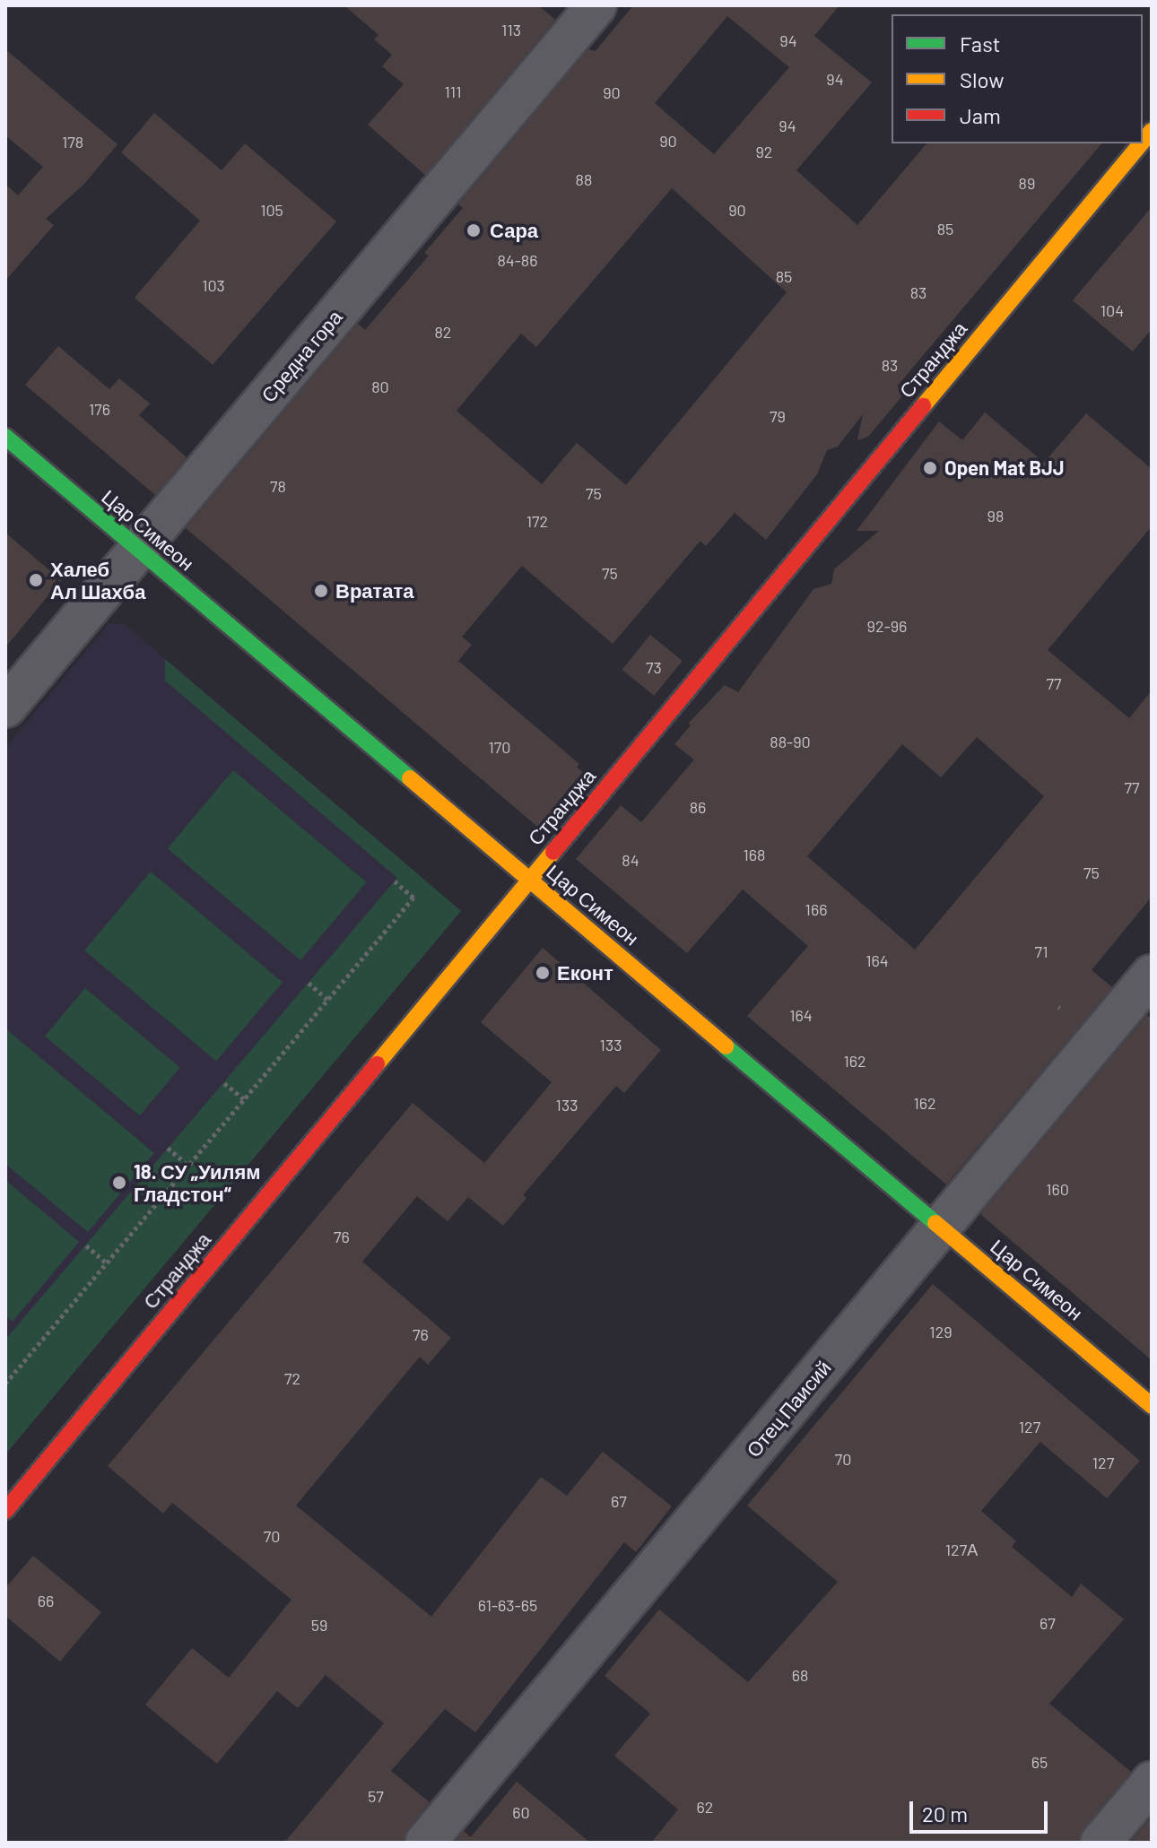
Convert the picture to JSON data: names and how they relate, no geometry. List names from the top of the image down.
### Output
{
  "streets": {
    "street": [
      "Средна гора",
      "Странджа",
      "Цар Симеон",
      "Отец Паисий"
    ]
  },
  "crossings": [
    ["Средна гора", "Цар Симеон"],
    ["Странджа", "Цар Симеон"],
    ["Цар Симеон", "Отец Паисий"]
  ],
  "places": [
    "Сара",
    "Open Mat BJJ",
    "Халеб Ал Шахба",
    "Вратата",
    "Еконт",
    "18. СУ „Уилям Гладстон“"
  ],
  "house_numbers": [
    "113",
    "94",
    "94",
    "111",
    "90",
    "94",
    "90",
    "178",
    "92",
    "88",
    "89",
    "105",
    "90",
    "85",
    "84-86",
    "85",
    "103",
    "83",
    "104",
    "82",
    "83",
    "80",
    "176",
    "79",
    "78",
    "75",
    "98",
    "172",
    "75",
    "92-96",
    "73",
    "77",
    "88-90",
    "170",
    "77",
    "86",
    "168",
    "84",
    "75",
    "166",
    "71",
    "164",
    "164",
    "133",
    "162",
    "162",
    "133",
    "160",
    "76",
    "129",
    "76",
    "72",
    "127",
    "70",
    "127",
    "67",
    "70",
    "127А",
    "66",
    "61-63-65",
    "67",
    "59",
    "68",
    "65",
    "57",
    "62",
    "60"
  ],
  "legend": ["Fast", "Slow", "Jam"],
  "scale_bar": "20 m"
}
